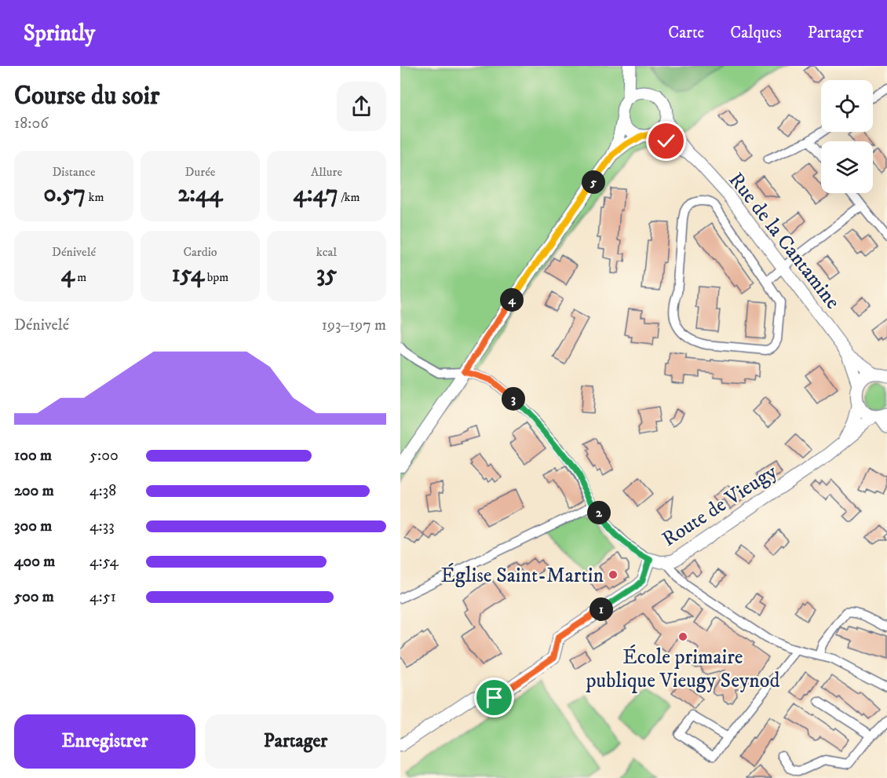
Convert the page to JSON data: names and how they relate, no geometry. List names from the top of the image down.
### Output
{
  "streets": {
    "street": ["Rue de la Cantamine", "Route de Vieugy"]
  },
  "crossings": [
    ["Rue de la Cantamine", "Route de Vieugy"]
  ],
  "places": ["Église Saint-Martin", "École primaire publique Vieugy Seynod"],
  "page": {
    "header": "Sprintly",
    "nav": ["Carte", "Calques", "Partager"],
    "heading": ["Course du soir", "18:06"],
    "stats": [
      ["Distance", "0.57 km"],
      ["Durée", "2:44"],
      ["Allure", "4:47 /km"],
      ["Dénivelé", "4 m"],
      ["Cardio", "154 bpm"],
      ["kcal", "35"]
    ],
    "pins": [
      "5",
      "4",
      "3",
      "2",
      "1"
    ],
    "chart": ["Dénivelé", "193–197 m"],
    "list": [
      {
        "name": "100 m",
        "note": "5:00"
      },
      {
        "name": "200 m",
        "note": "4:38"
      },
      {
        "name": "300 m",
        "note": "4:33"
      },
      {
        "name": "400 m",
        "note": "4:54"
      },
      {
        "name": "500 m",
        "note": "4:51"
      }
    ],
    "buttons": ["Enregistrer", "Partager"]
  }
}
